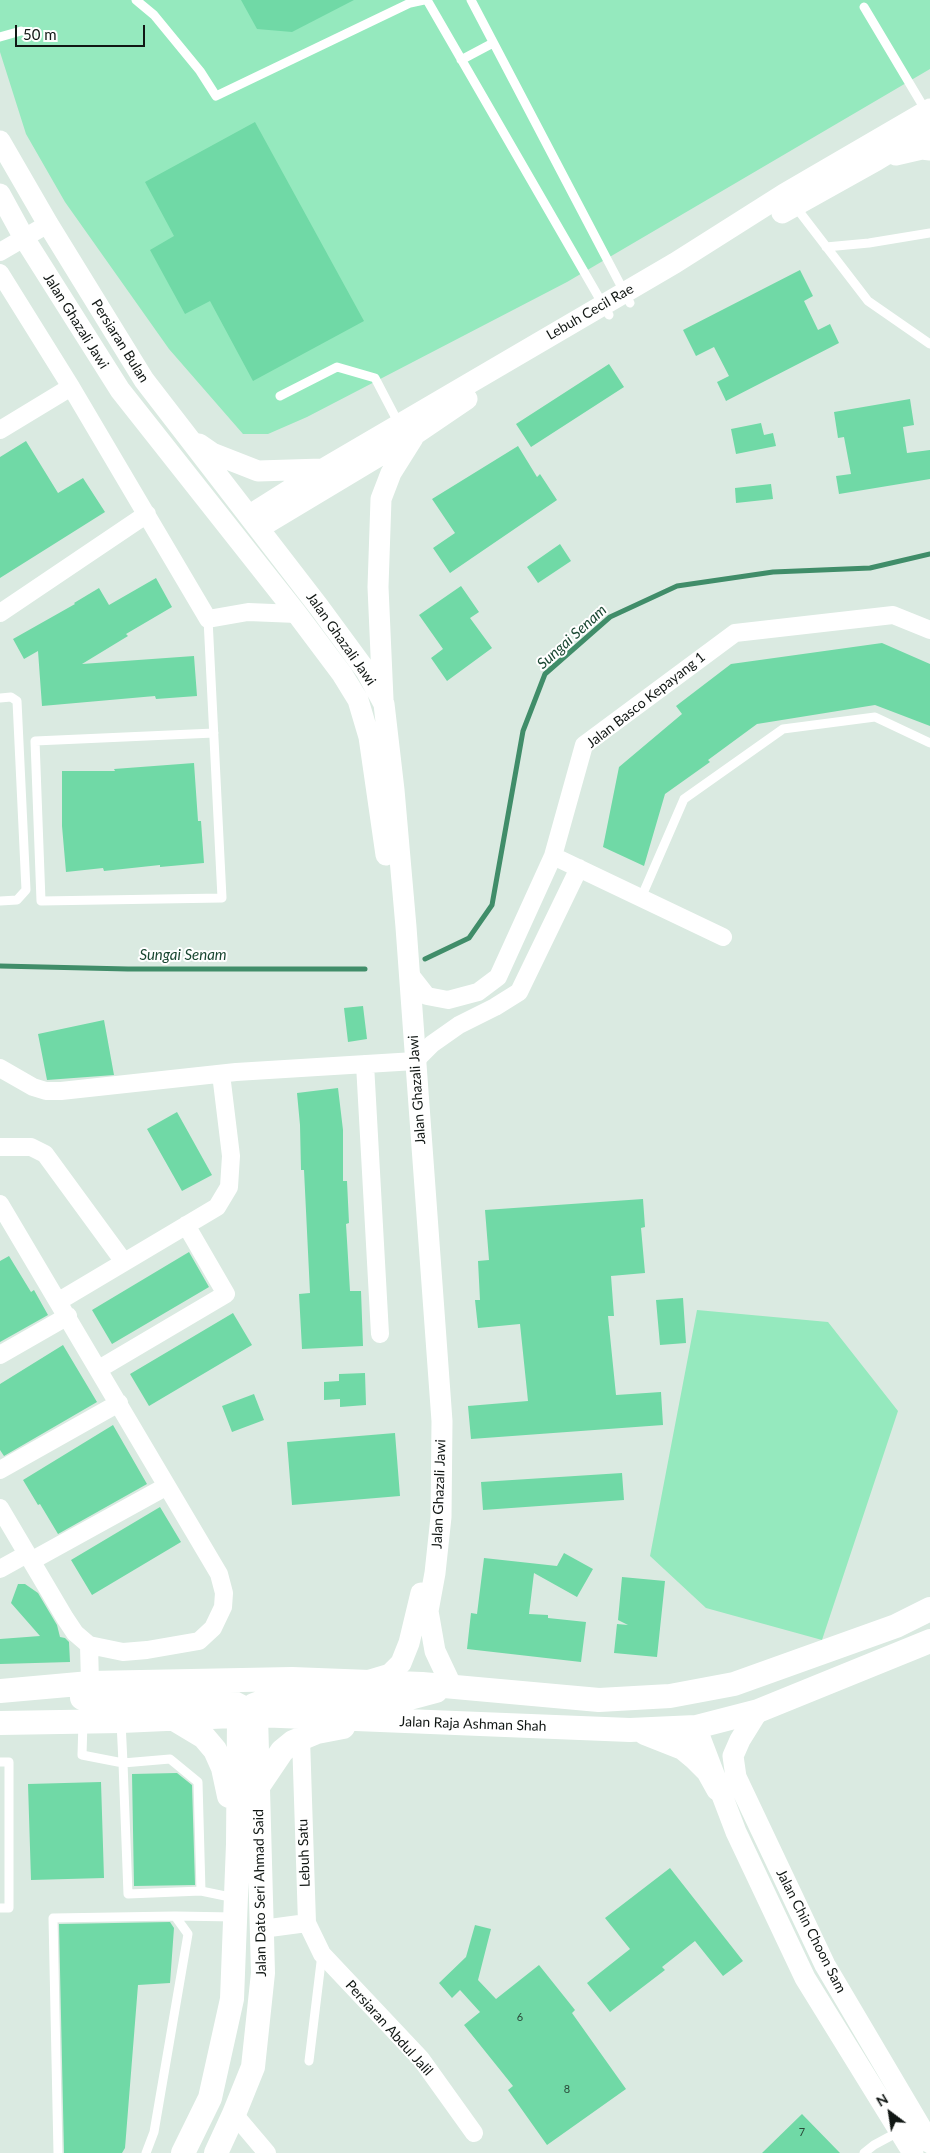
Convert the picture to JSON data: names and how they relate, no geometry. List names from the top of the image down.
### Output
{
  "streets": {
    "main road": ["Jalan Raja Ashman Shah", "Jalan Dato Seri Ahmad Said"],
    "street": [
      "Lebuh Cecil Rae",
      "Jalan Ghazali Jawi",
      "Persiaran Bulan",
      "Jalan Basco Kepayang 1",
      "Lebuh Satu",
      "Jalan Chin Choon Sam",
      "Persiaran Abdul Jalil"
    ]
  },
  "crossings": [
    ["Lebuh Cecil Rae", "Jalan Ghazali Jawi"],
    ["Lebuh Cecil Rae", "Persiaran Bulan"],
    ["Jalan Ghazali Jawi", "Persiaran Bulan"],
    ["Jalan Ghazali Jawi", "Jalan Basco Kepayang 1"],
    ["Jalan Raja Ashman Shah", "Jalan Dato Seri Ahmad Said"],
    ["Jalan Raja Ashman Shah", "Jalan Chin Choon Sam"],
    ["Lebuh Satu", "Persiaran Abdul Jalil"]
  ],
  "water": ["Sungai Senam"],
  "house_numbers": ["6", "8", "7"],
  "scale_bar": "50 m",
  "north": "top left"
}
